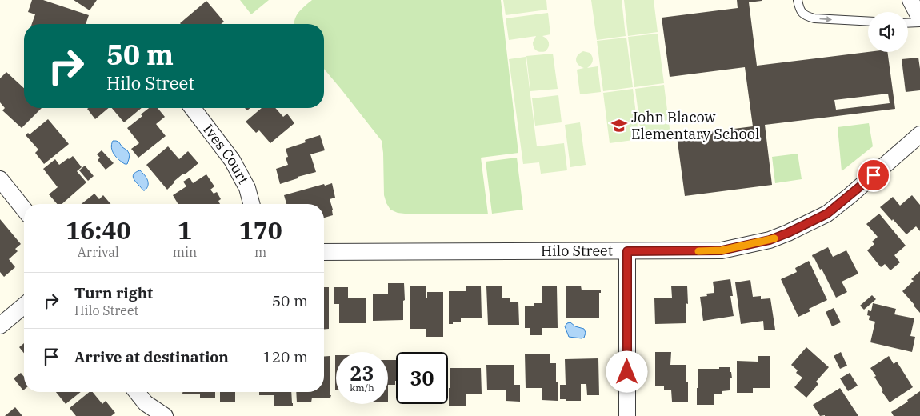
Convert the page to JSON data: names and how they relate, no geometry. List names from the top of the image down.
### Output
{
  "streets": {
    "street": ["Ives Court", "Hilo Street"]
  },
  "places": {
    "school or university": ["John Blacow Elementary School"]
  },
  "page": {
    "turn": ["50 m", "Hilo Street"],
    "eta": [
      "16:40",
      "Arrival",
      "1",
      "min",
      "170",
      "m"
    ],
    "list": [
      {
        "name": "Turn right",
        "note": "Hilo Street",
        "value": "50 m"
      },
      {
        "name": "Arrive at destination",
        "value": "120 m"
      }
    ],
    "speed": "23 km/h",
    "limit": "30"
  }
}
